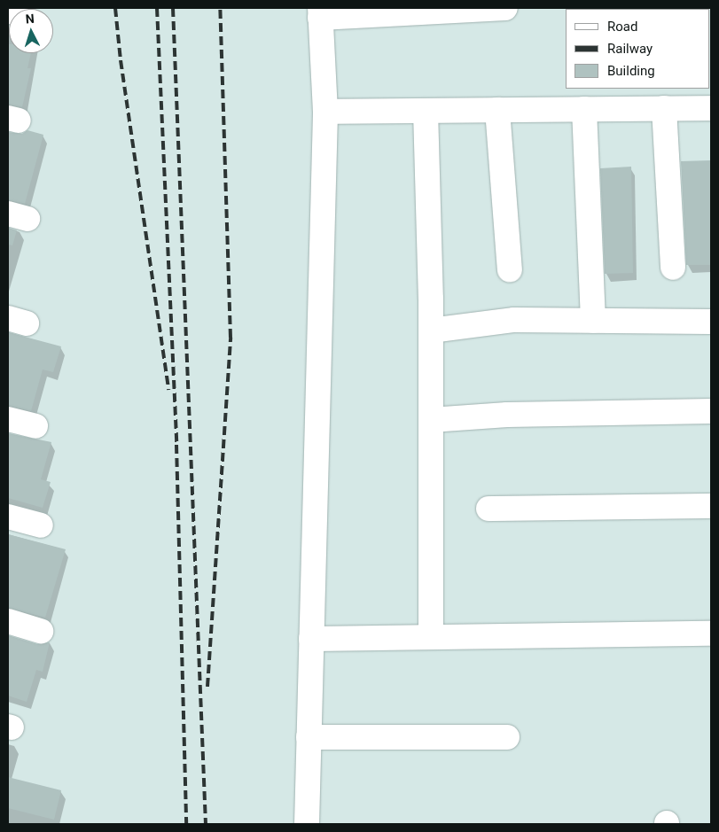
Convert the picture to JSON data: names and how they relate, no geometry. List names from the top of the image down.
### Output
{
  "legend": ["Road", "Railway", "Building"],
  "north": "top"
}
